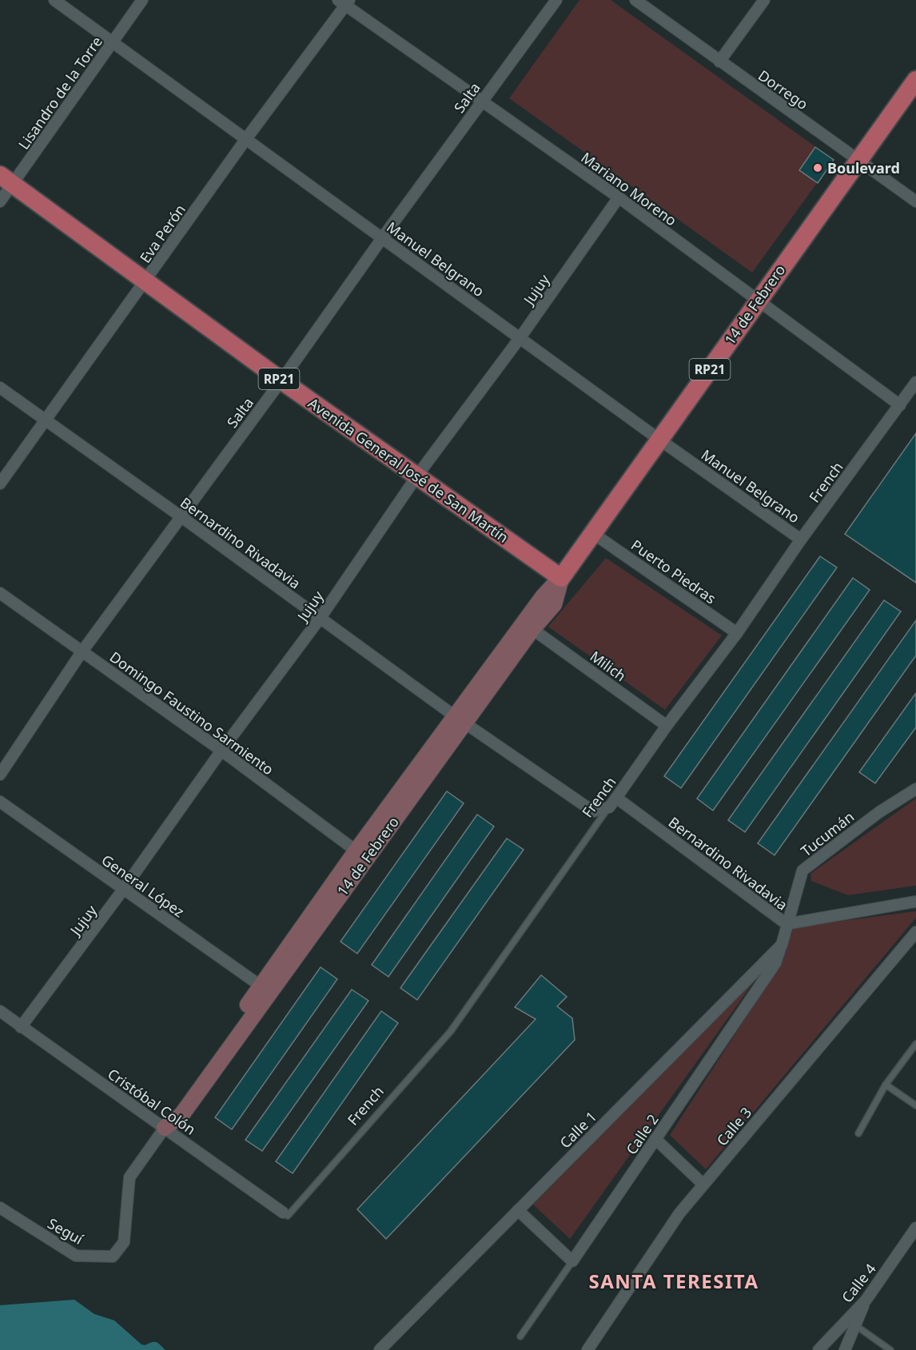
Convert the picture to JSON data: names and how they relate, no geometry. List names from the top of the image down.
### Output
{
  "streets": {
    "main road": ["14 de Febrero", "RP21", "Avenida General José de San Martín"],
    "street": [
      "Dorrego",
      "Lisandro de la Torre",
      "Salta",
      "Mariano Moreno",
      "Eva Perón",
      "Manuel Belgrano",
      "Jujuy",
      "French",
      "Bernardino Rivadavia",
      "Puerto Piedras",
      "Milich",
      "Domingo Faustino Sarmiento",
      "Tucumán",
      "General López",
      "Cristóbal Colón",
      "Calle 3",
      "Calle 1",
      "Calle 2",
      "Seguí",
      "Calle 4"
    ]
  },
  "crossings": [
    ["Dorrego", "14 de Febrero"],
    ["Lisandro de la Torre", "Manuel Belgrano"],
    ["Lisandro de la Torre", "Avenida General José de San Martín"],
    ["Salta", "Mariano Moreno"],
    ["Salta", "Manuel Belgrano"],
    ["Salta", "Avenida General José de San Martín"],
    ["Salta", "Bernardino Rivadavia"],
    ["Salta", "Domingo Faustino Sarmiento"],
    ["Mariano Moreno", "Eva Perón"],
    ["Mariano Moreno", "Jujuy"],
    ["Mariano Moreno", "14 de Febrero"],
    ["Mariano Moreno", "French"],
    ["Eva Perón", "Manuel Belgrano"],
    ["Eva Perón", "Avenida General José de San Martín"],
    ["Eva Perón", "Bernardino Rivadavia"],
    ["Manuel Belgrano", "Jujuy"],
    ["Manuel Belgrano", "14 de Febrero"],
    ["Manuel Belgrano", "French"],
    ["Jujuy", "Avenida General José de San Martín"],
    ["Jujuy", "Bernardino Rivadavia"],
    ["Jujuy", "Domingo Faustino Sarmiento"],
    ["Jujuy", "General López"],
    ["Jujuy", "Cristóbal Colón"],
    ["14 de Febrero", "Avenida General José de San Martín"],
    ["14 de Febrero", "Bernardino Rivadavia"],
    ["14 de Febrero", "Puerto Piedras"],
    ["14 de Febrero", "Milich"],
    ["14 de Febrero", "Domingo Faustino Sarmiento"],
    ["14 de Febrero", "General López"],
    ["14 de Febrero", "Cristóbal Colón"],
    ["14 de Febrero", "Seguí"],
    ["French", "Bernardino Rivadavia"],
    ["French", "Puerto Piedras"],
    ["French", "Milich"],
    ["French", "Cristóbal Colón"],
    ["Bernardino Rivadavia", "Tucumán"],
    ["Calle 1", "Calle 2"]
  ],
  "districts": ["SANTA TERESITA"],
  "places": ["Boulevard"]
}
